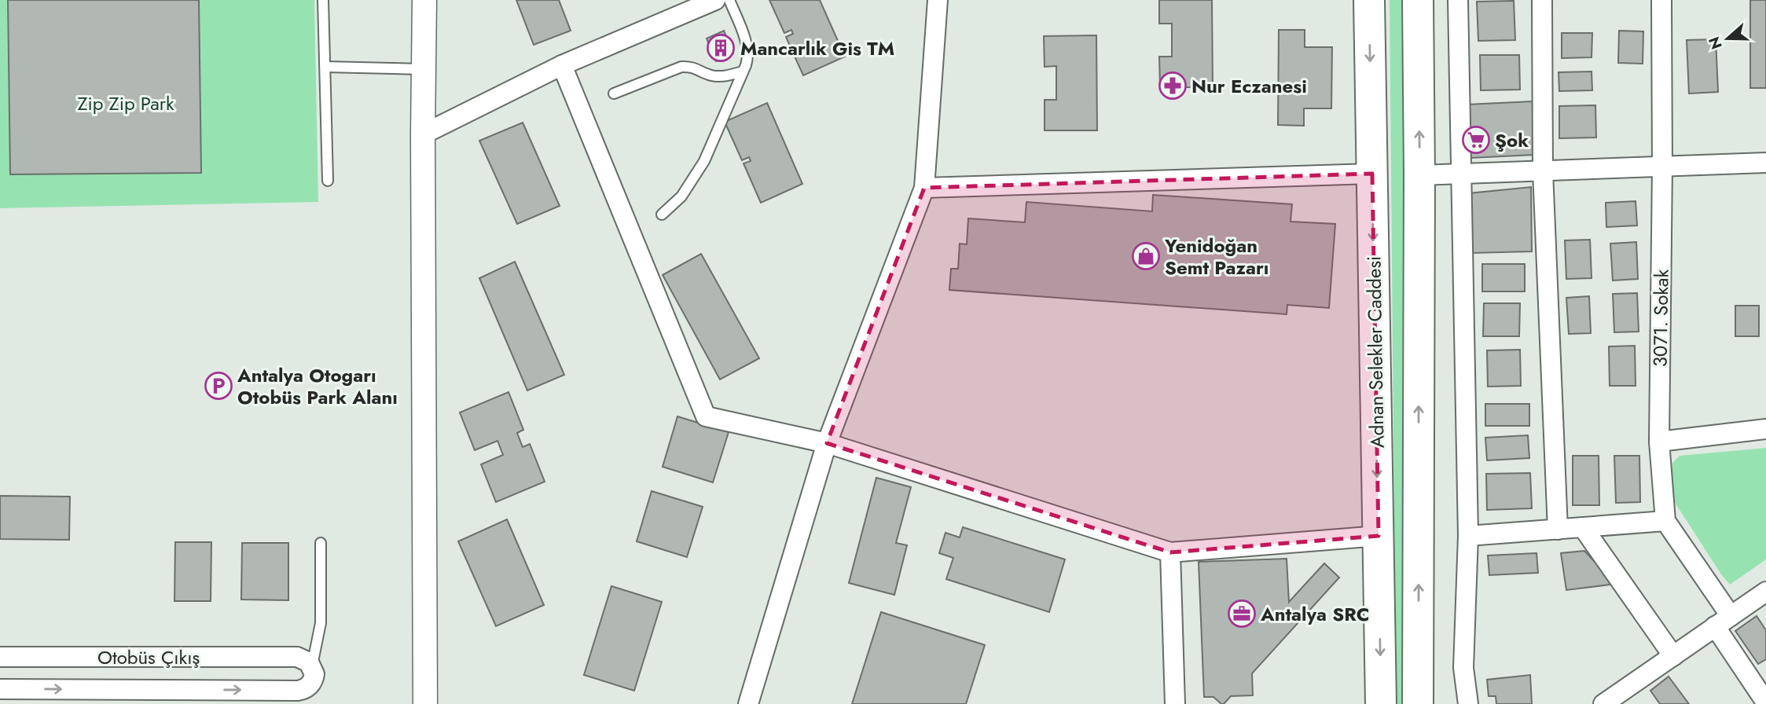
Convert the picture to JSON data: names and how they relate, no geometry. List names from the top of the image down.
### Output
{
  "streets": {
    "main road": ["Adnan Selekler Caddesi"],
    "street": ["3071. Sokak", "Otobüs Çıkış"]
  },
  "parks": ["Zip Zip Park"],
  "places": {
    "building": ["Mancarlık Gis TM"],
    "pharmacy": ["Nur Eczanesi"],
    "supermarket": ["Şok"],
    "shop": ["Yenidoğan Semt Pazarı"],
    "parking": ["Antalya Otogarı Otobüs Park Alanı"],
    "office": ["Antalya SRC"]
  },
  "north": "left"
}
